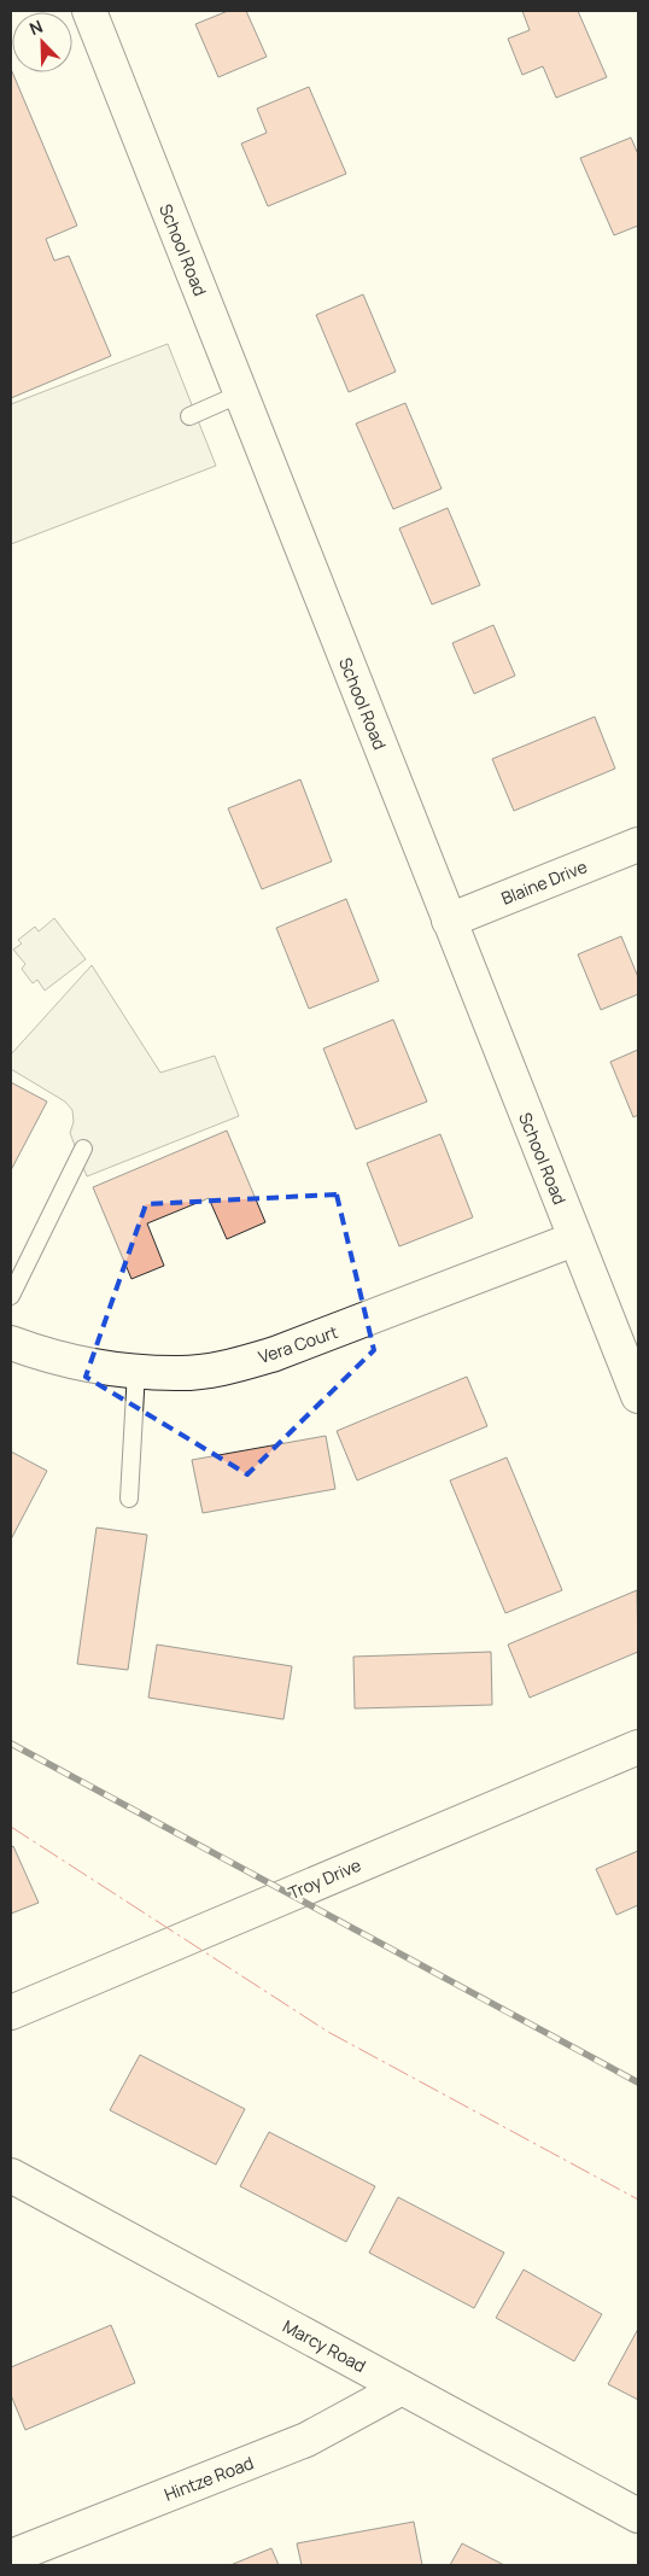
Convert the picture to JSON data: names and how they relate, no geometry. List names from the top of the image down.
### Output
{
  "streets": {
    "street": [
      "School Road",
      "Blaine Drive",
      "Vera Court",
      "Troy Drive",
      "Marcy Road",
      "Hintze Road"
    ]
  },
  "crossings": [
    ["School Road", "Blaine Drive"],
    ["School Road", "Vera Court"],
    ["Marcy Road", "Hintze Road"]
  ],
  "north": "top left"
}
